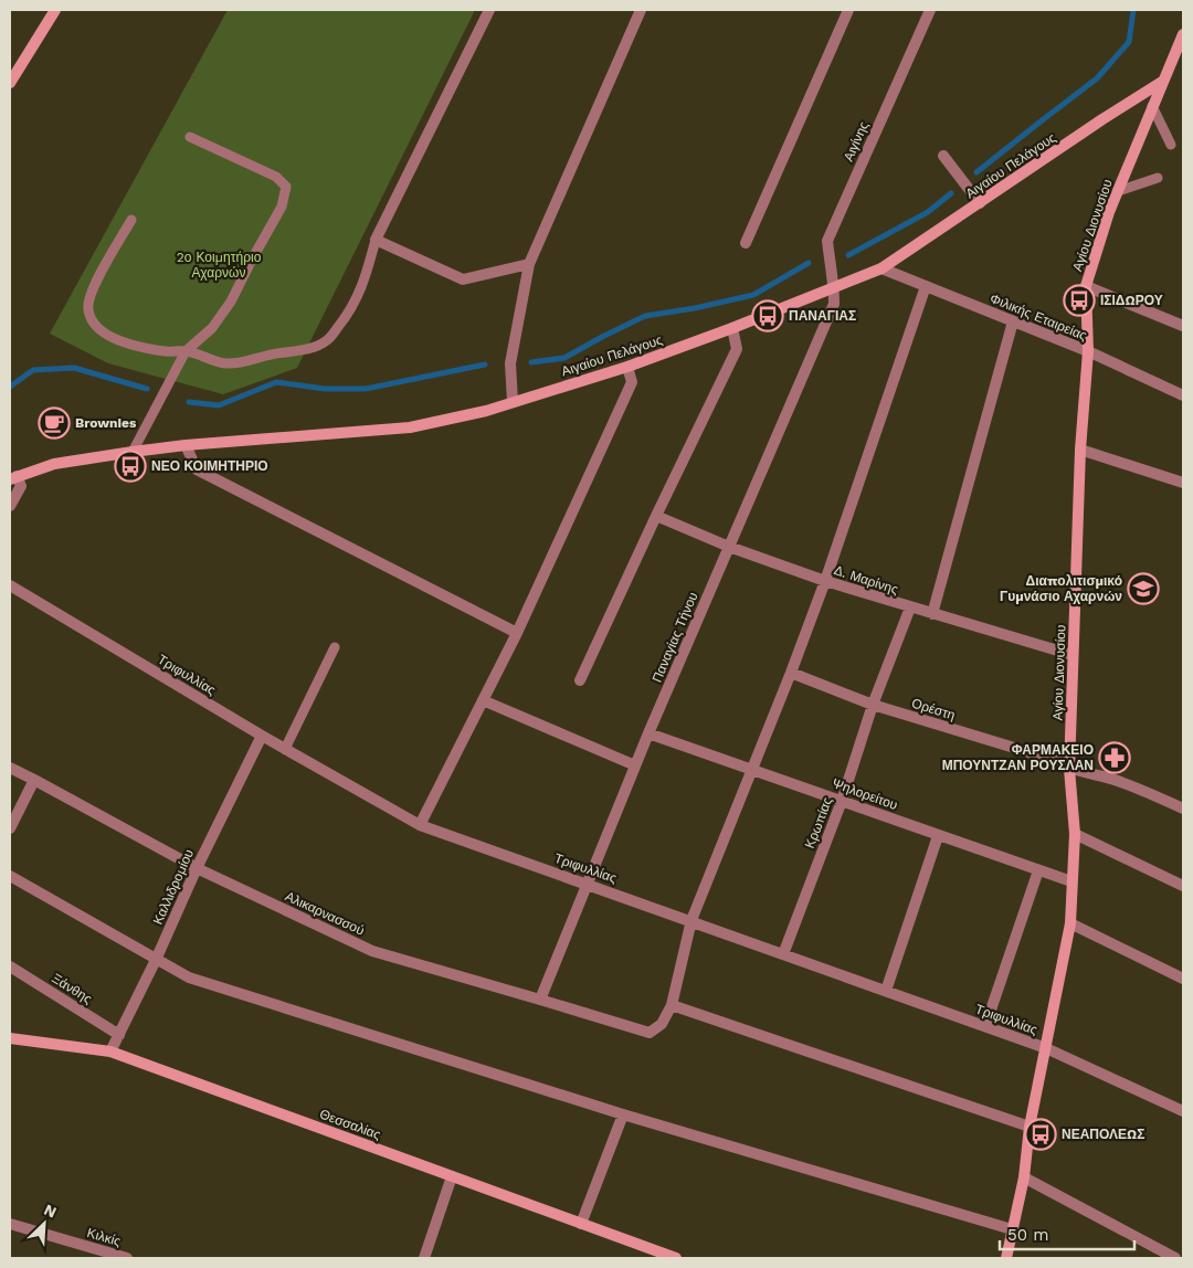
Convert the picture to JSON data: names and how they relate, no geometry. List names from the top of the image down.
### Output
{
  "streets": {
    "street": [
      "Αιγίνης",
      "Αιγαίου Πελάγους",
      "Αγίου Διονυσίου",
      "Φιλικής Εταιρείας",
      "Δ. Μαρίνης",
      "Παναγίας Τήνου",
      "Τριφυλλίας",
      "Ορέστη",
      "Ψηλορείτου",
      "Κρωπίας",
      "Καλλιδρομίου",
      "Αλικαρνασσού",
      "Ξάνθης",
      "Θεσσαλίας",
      "Κιλκίς"
    ]
  },
  "crossings": [
    ["Αιγίνης", "Αιγαίου Πελάγους"],
    ["Αιγίνης", "Παναγίας Τήνου"],
    ["Αιγαίου Πελάγους", "Αγίου Διονυσίου"],
    ["Αιγαίου Πελάγους", "Φιλικής Εταιρείας"],
    ["Αιγαίου Πελάγους", "Παναγίας Τήνου"],
    ["Αγίου Διονυσίου", "Φιλικής Εταιρείας"],
    ["Αγίου Διονυσίου", "Δ. Μαρίνης"],
    ["Αγίου Διονυσίου", "Τριφυλλίας"],
    ["Αγίου Διονυσίου", "Ορέστη"],
    ["Αγίου Διονυσίου", "Ψηλορείτου"],
    ["Δ. Μαρίνης", "Παναγίας Τήνου"],
    ["Δ. Μαρίνης", "Κρωπίας"],
    ["Παναγίας Τήνου", "Τριφυλλίας"],
    ["Παναγίας Τήνου", "Ψηλορείτου"],
    ["Παναγίας Τήνου", "Αλικαρνασσού"],
    ["Τριφυλλίας", "Κρωπίας"],
    ["Τριφυλλίας", "Καλλιδρομίου"],
    ["Ορέστη", "Κρωπίας"],
    ["Ψηλορείτου", "Κρωπίας"],
    ["Καλλιδρομίου", "Αλικαρνασσού"],
    ["Καλλιδρομίου", "Ξάνθης"],
    ["Καλλιδρομίου", "Θεσσαλίας"]
  ],
  "parks": ["2ο Κοιμητήριο Αχαρνών"],
  "places": {
    "bus stop": [
      "ΙΣΙΔΩΡΟΥ",
      "ΠΑΝΑΓΙΑΣ",
      "ΝΕΟ ΚΟΙΜΗΤΗΡΙΟ",
      "ΝΕΑΠΟΛΕΩΣ"
    ],
    "cafe": ["Brownies"],
    "school or university": ["Διαπολιτισμικό Γυμνάσιο Αχαρνών"],
    "pharmacy": ["ΦΑΡΜΑΚΕΙΟ ΜΠΟΥΝΤΖΑΝ ΡΟΥΣΛΑΝ"]
  },
  "scale_bar": "50 m",
  "north": "top right"
}
